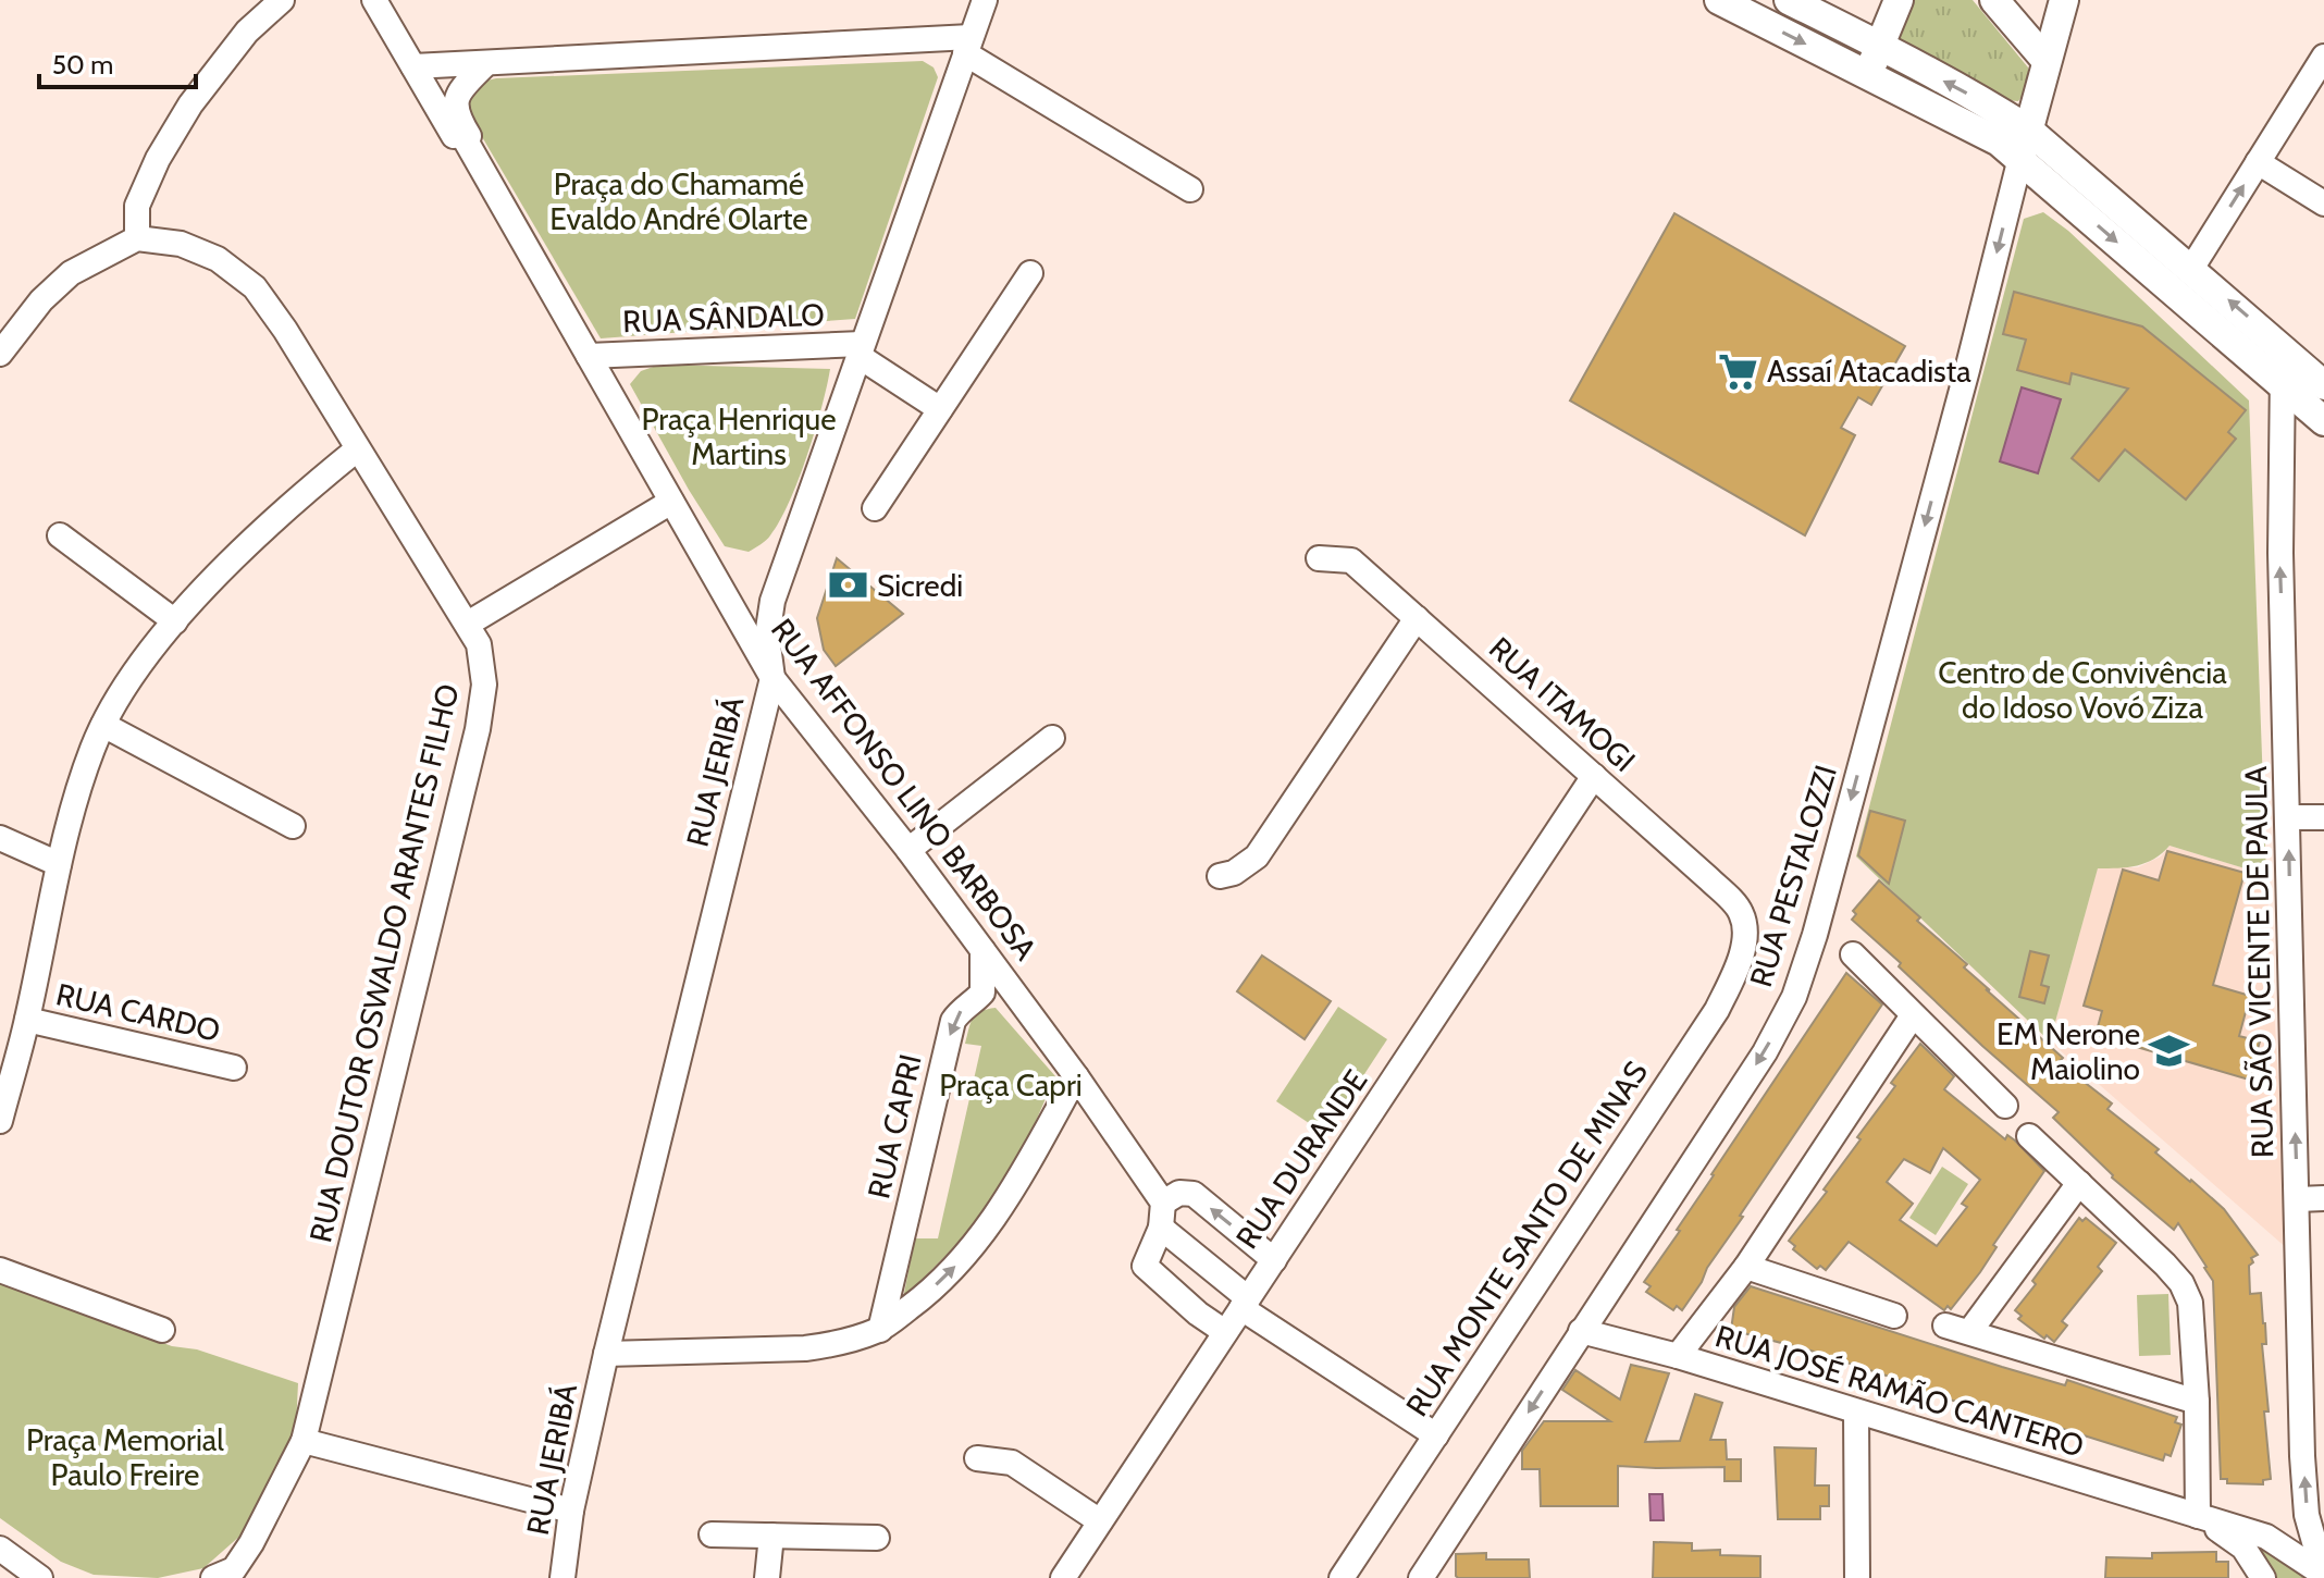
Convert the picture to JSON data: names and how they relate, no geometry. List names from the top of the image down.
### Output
{
  "streets": {
    "street": [
      "RUA SÂNDALO",
      "RUA ITAMOGI",
      "RUA JERIBÁ",
      "RUA AFFONSO LINO BARBOSA",
      "RUA PESTALOZZI",
      "RUA SÃO VICENTE DE PAULA",
      "RUA DOUTOR OSWALDO ARANTES FILHO",
      "RUA CARDO",
      "RUA CAPRI",
      "RUA DURANDE",
      "RUA MONTE SANTO DE MINAS",
      "RUA JOSÉ RAMÃO CANTERO"
    ]
  },
  "crossings": [
    ["RUA SÂNDALO", "RUA JERIBÁ"],
    ["RUA SÂNDALO", "RUA AFFONSO LINO BARBOSA"],
    ["RUA ITAMOGI", "RUA DURANDE"],
    ["RUA ITAMOGI", "RUA MONTE SANTO DE MINAS"],
    ["RUA JERIBÁ", "RUA AFFONSO LINO BARBOSA"],
    ["RUA AFFONSO LINO BARBOSA", "RUA CAPRI"],
    ["RUA PESTALOZZI", "RUA JOSÉ RAMÃO CANTERO"],
    ["RUA SÃO VICENTE DE PAULA", "RUA JOSÉ RAMÃO CANTERO"]
  ],
  "one_way": ["RUA SÃO VICENTE DE PAULA"],
  "parks": [
    "Praça do Chamamé Evaldo André Olarte",
    "Praça Henrique Martins",
    "Centro de Convivência do Idoso Vovó Ziza",
    "Praça Capri",
    "Praça Memorial Paulo Freire"
  ],
  "places": {
    "supermarket": ["Assaí Atacadista"],
    "bank": ["Sicredi"],
    "school or university": ["EM Nerone Maiolino"]
  },
  "scale_bar": "50 m"
}
